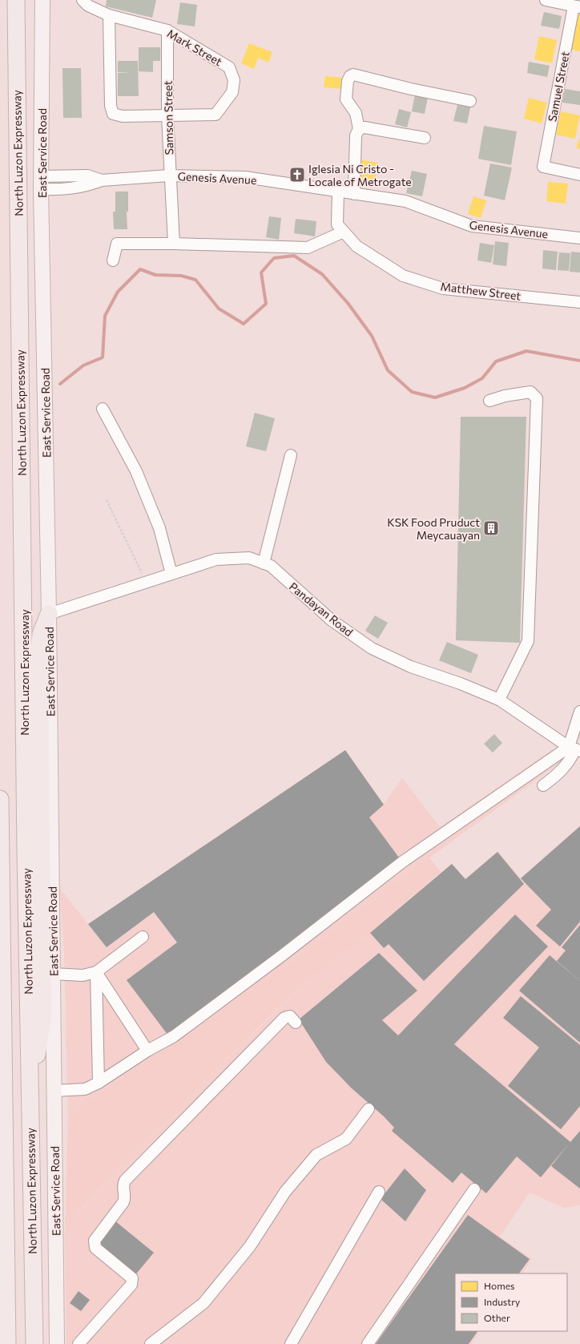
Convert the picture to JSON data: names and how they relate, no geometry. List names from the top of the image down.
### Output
{
  "streets": {
    "highway": ["North Luzon Expressway"],
    "main road": ["East Service Road"],
    "street": [
      "Mark Street",
      "Samuel Street",
      "Samson Street",
      "Genesis Avenue",
      "Matthew Street",
      "Pandayan Road"
    ]
  },
  "crossings": [
    ["Mark Street", "Samson Street"],
    ["Samson Street", "Genesis Avenue"],
    ["East Service Road", "Genesis Avenue"],
    ["East Service Road", "Pandayan Road"],
    ["Genesis Avenue", "Matthew Street"]
  ],
  "places": {
    "church": ["Iglesia Ni Cristo - Locale of Metrogate"],
    "building": ["KSK Food Pruduct Meycauayan"]
  },
  "legend": ["Homes", "Industry", "Other"]
}
